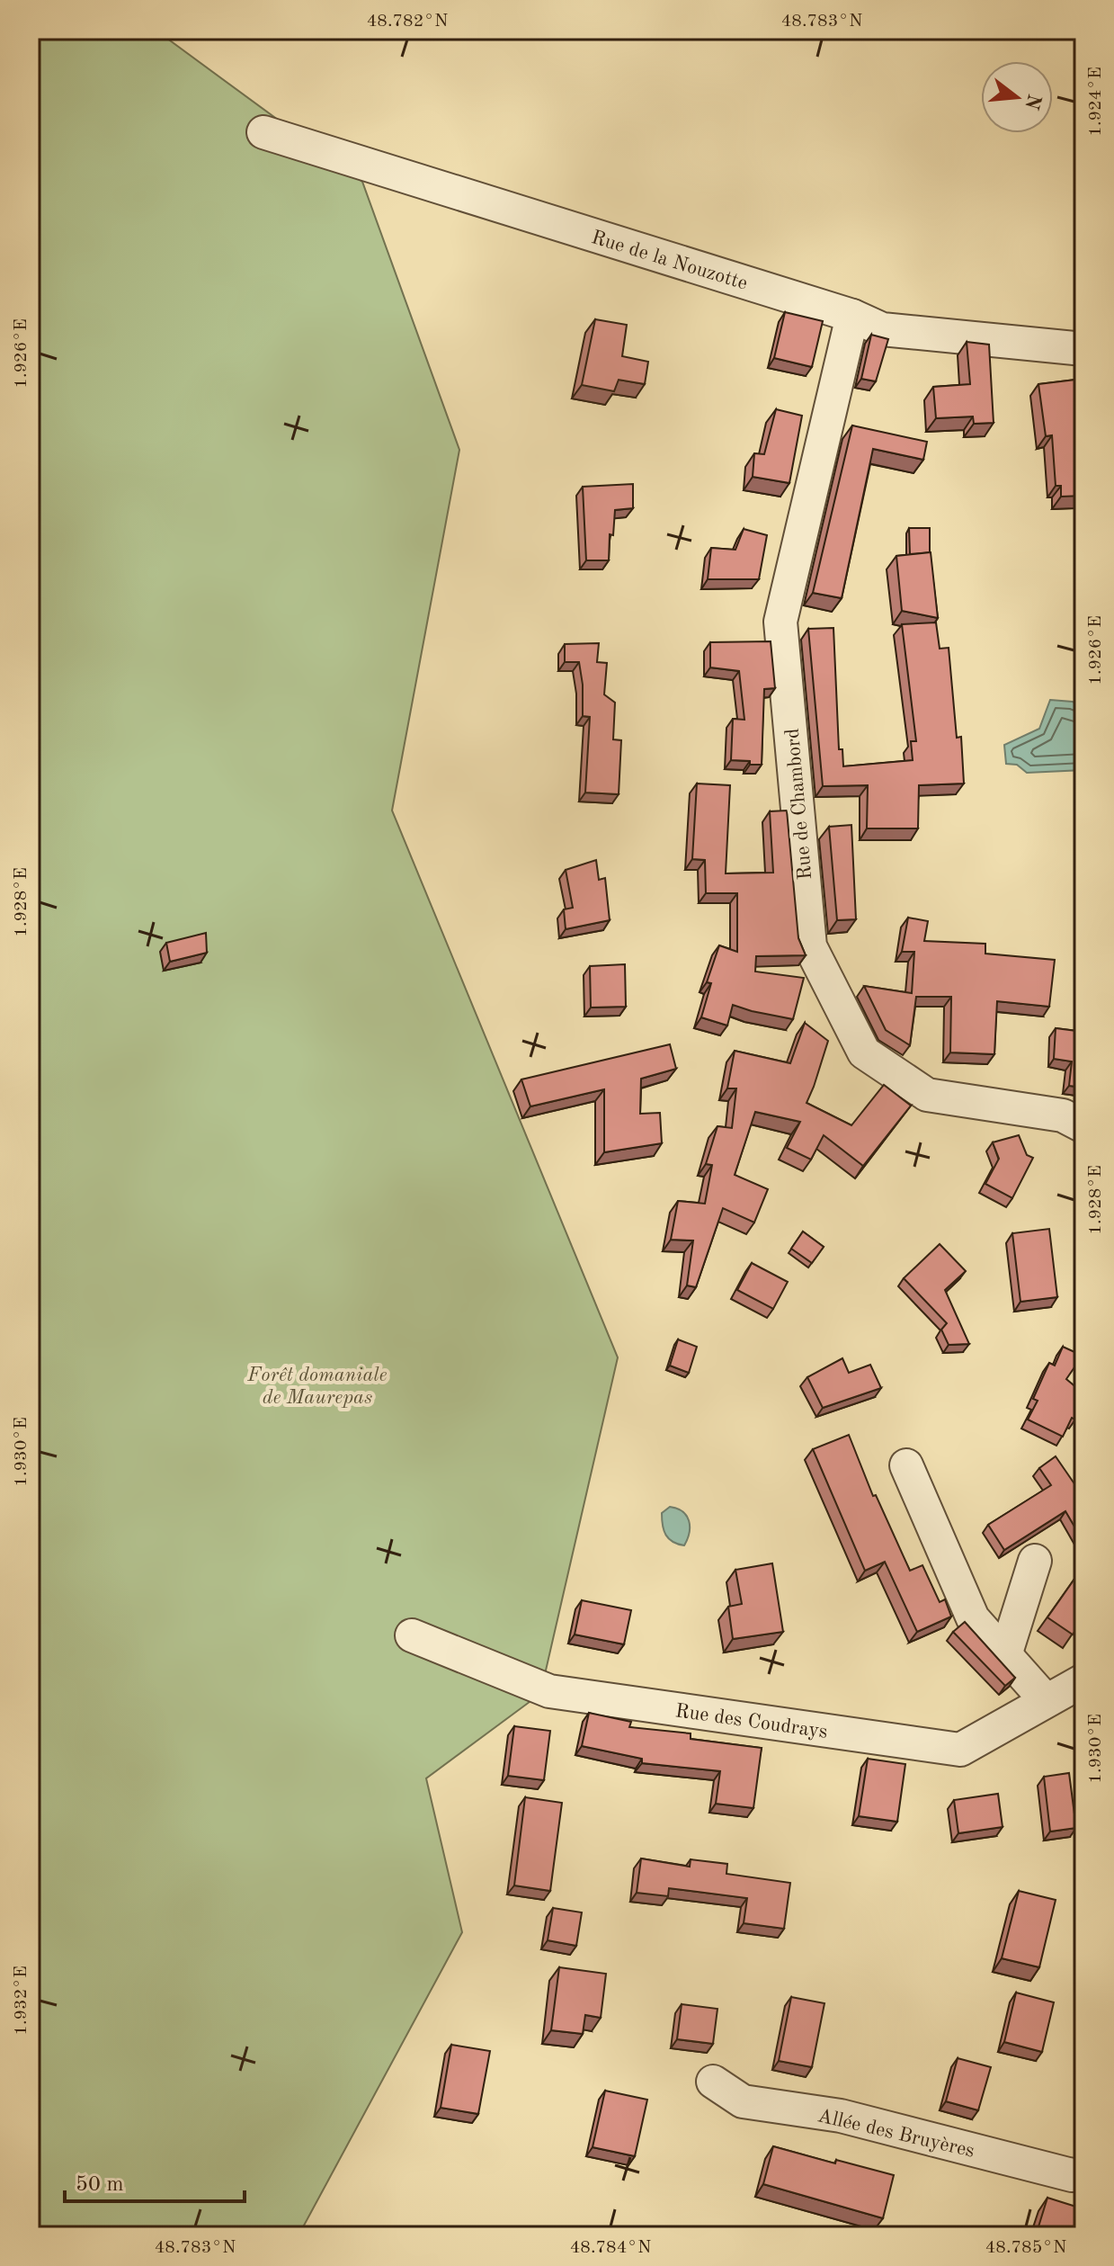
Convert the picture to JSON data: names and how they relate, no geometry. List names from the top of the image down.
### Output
{
  "streets": {
    "street": [
      "Rue de la Nouzotte",
      "Rue de Chambord",
      "Rue des Coudrays",
      "Allée des Bruyères"
    ]
  },
  "crossings": [
    ["Rue de la Nouzotte", "Rue de Chambord"]
  ],
  "parks": ["Forêt domaniale de Maurepas"],
  "scale_bar": "50 m",
  "north": "right",
  "coordinates": [
    "48.782°N",
    "48.783°N",
    "1.924°E",
    "1.926°E",
    "1.928°E",
    "1.930°E",
    "1.932°E",
    "48.784°N",
    "48.785°N"
  ]
}
